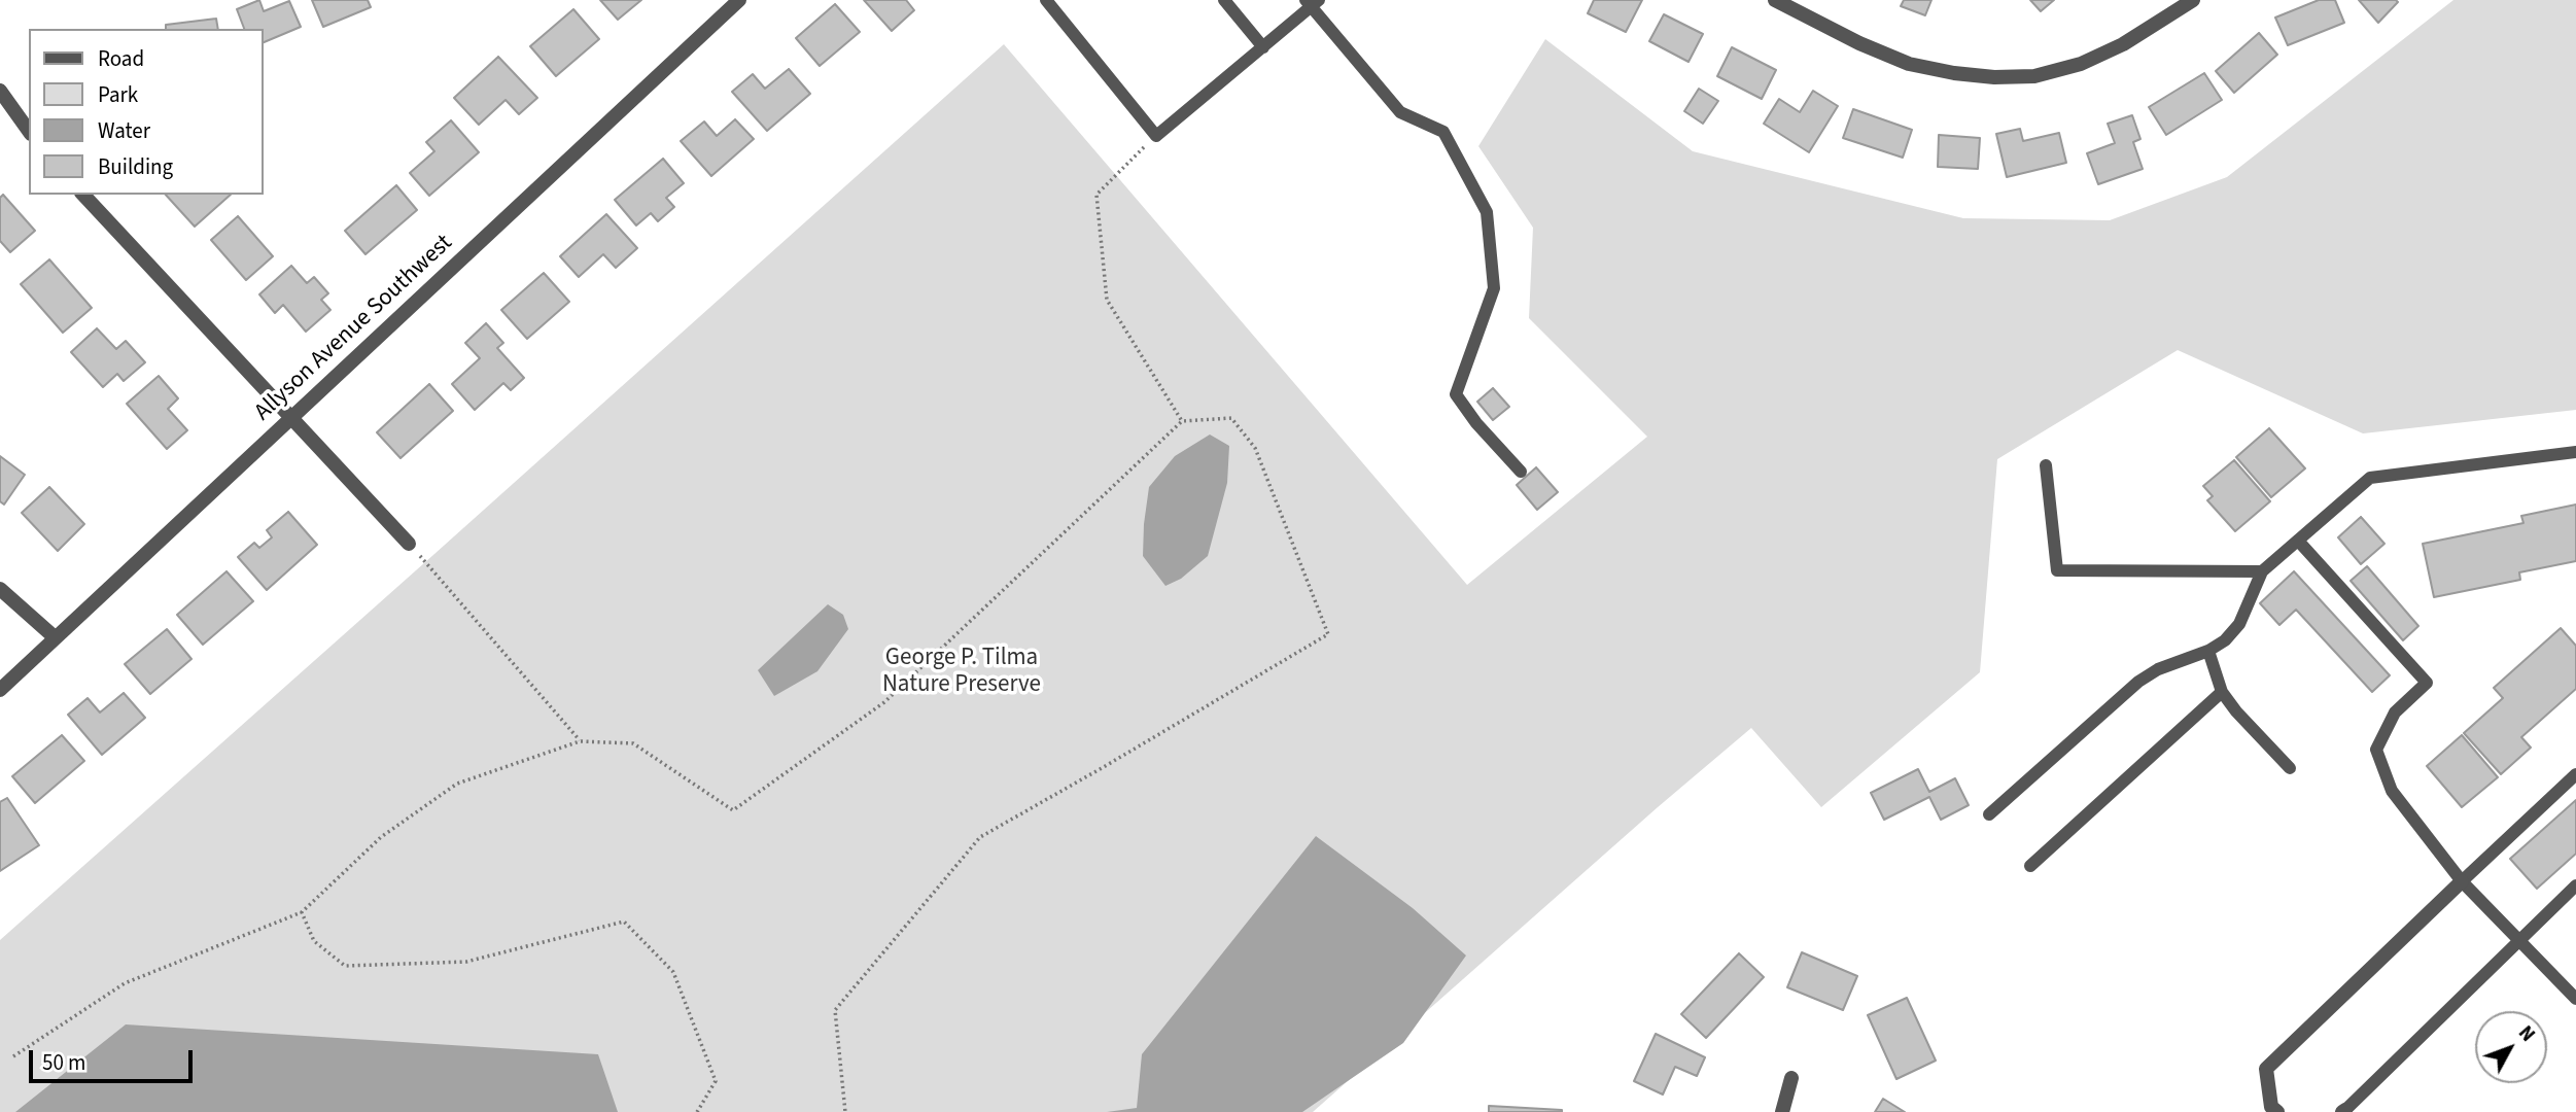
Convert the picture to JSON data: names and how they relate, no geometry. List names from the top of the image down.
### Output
{
  "streets": {
    "street": ["Allyson Avenue Southwest"]
  },
  "parks": ["George P. Tilma Nature Preserve"],
  "legend": [
    "Road",
    "Park",
    "Water",
    "Building"
  ],
  "scale_bar": "50 m",
  "north": "top right"
}
